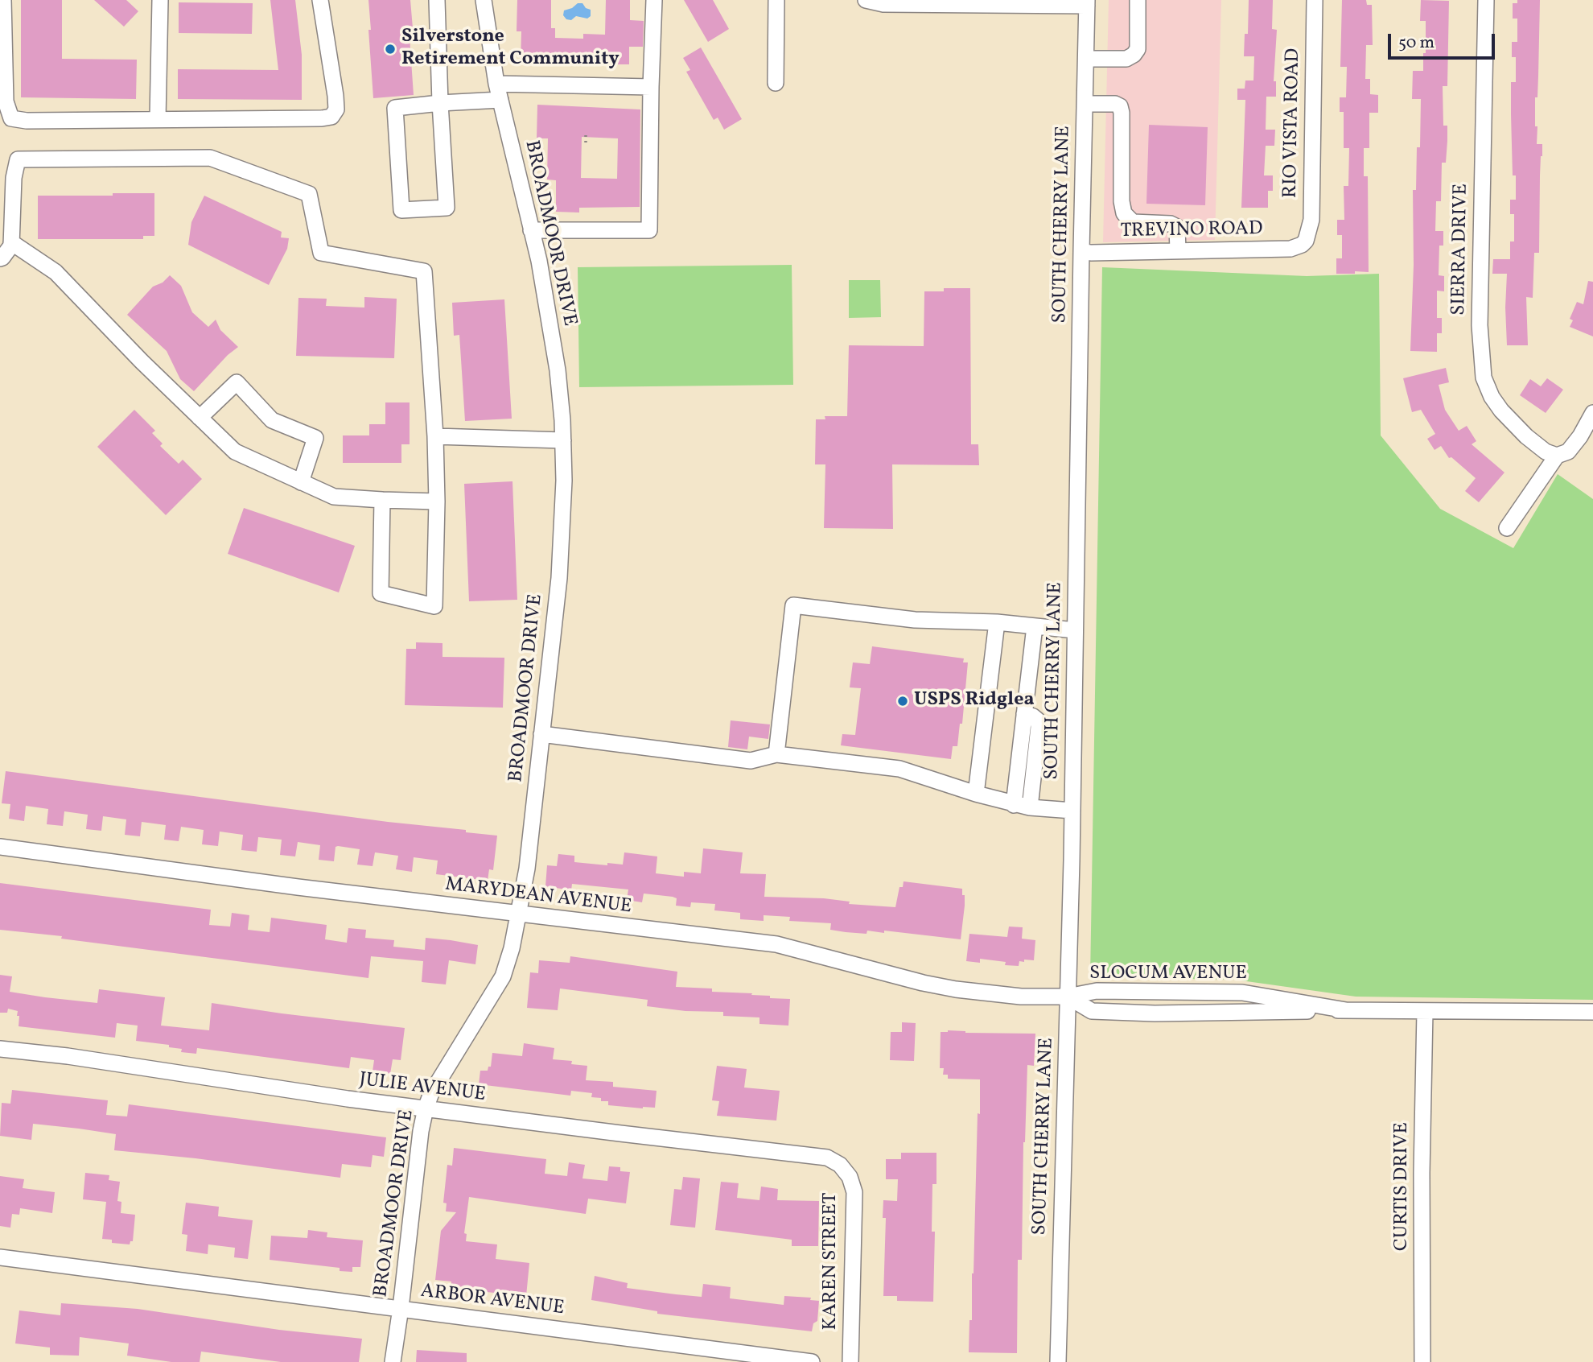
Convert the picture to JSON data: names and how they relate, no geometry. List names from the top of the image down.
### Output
{
  "streets": {
    "street": [
      "RIO VISTA ROAD",
      "SOUTH CHERRY LANE",
      "TREVINO ROAD",
      "BROADMOOR DRIVE",
      "SIERRA DRIVE",
      "MARYDEAN AVENUE",
      "SLOCUM AVENUE",
      "JULIE AVENUE",
      "CURTIS DRIVE",
      "KAREN STREET",
      "ARBOR AVENUE"
    ]
  },
  "crossings": [
    ["RIO VISTA ROAD", "TREVINO ROAD"],
    ["SOUTH CHERRY LANE", "TREVINO ROAD"],
    ["SOUTH CHERRY LANE", "MARYDEAN AVENUE"],
    ["SOUTH CHERRY LANE", "SLOCUM AVENUE"],
    ["BROADMOOR DRIVE", "MARYDEAN AVENUE"],
    ["BROADMOOR DRIVE", "JULIE AVENUE"],
    ["BROADMOOR DRIVE", "ARBOR AVENUE"],
    ["MARYDEAN AVENUE", "SLOCUM AVENUE"],
    ["SLOCUM AVENUE", "CURTIS DRIVE"],
    ["JULIE AVENUE", "KAREN STREET"]
  ],
  "places": ["Silverstone Retirement Community", "USPS Ridglea"],
  "scale_bar": "50 m"
}
